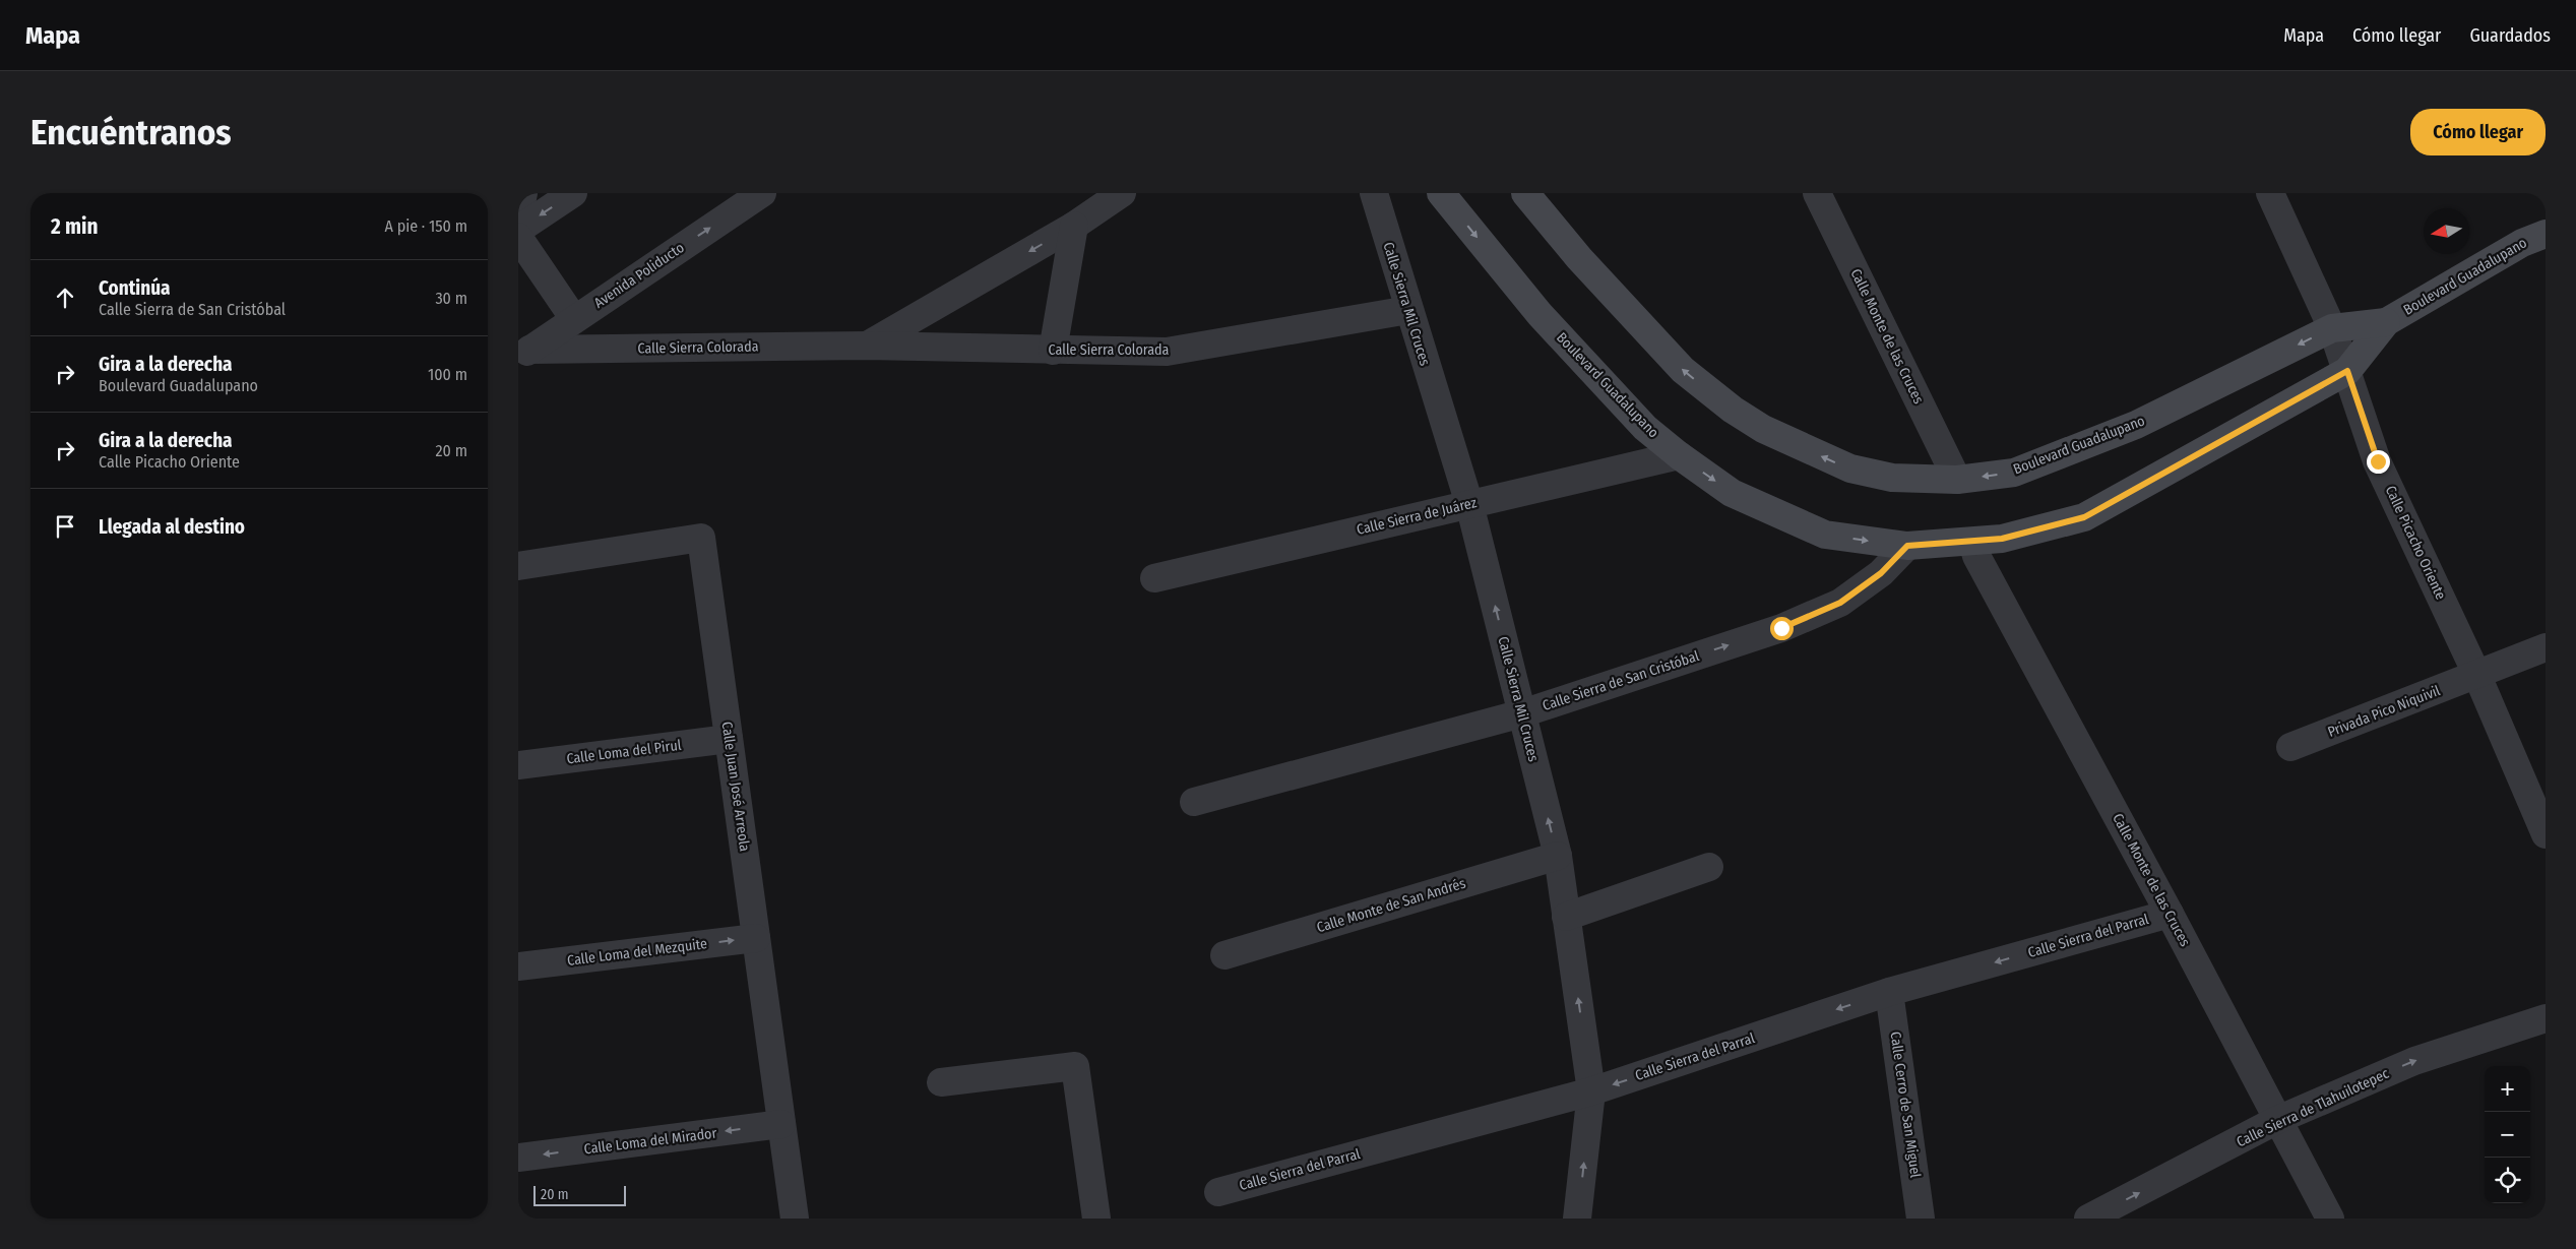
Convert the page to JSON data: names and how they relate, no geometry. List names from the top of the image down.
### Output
{
  "streets": {
    "main road": ["Boulevard Guadalupano"],
    "street": [
      "Avenida Poliducto",
      "Calle Sierra Mil Cruces",
      "Calle Monte de las Cruces",
      "Calle Sierra Colorada",
      "Calle Sierra de Juárez",
      "Calle Picacho Oriente",
      "Calle Sierra de San Cristóbal",
      "Privada Pico Niquivil",
      "Calle Loma del Pirul",
      "Calle Juan José Arreola",
      "Calle Monte de San Andrés",
      "Calle Sierra del Parral",
      "Calle Loma del Mezquite",
      "Calle Cerro de San Miguel",
      "Calle Sierra de Tlahuilotepec",
      "Calle Loma del Mirador"
    ]
  },
  "crossings": [
    ["Avenida Poliducto", "Calle Sierra Colorada"],
    ["Boulevard Guadalupano", "Calle Monte de las Cruces"],
    ["Boulevard Guadalupano", "Calle Sierra de Juárez"],
    ["Boulevard Guadalupano", "Calle Picacho Oriente"],
    ["Boulevard Guadalupano", "Calle Sierra de San Cristóbal"],
    ["Calle Sierra Mil Cruces", "Calle Sierra Colorada"],
    ["Calle Sierra Mil Cruces", "Calle Sierra de Juárez"],
    ["Calle Sierra Mil Cruces", "Calle Sierra de San Cristóbal"],
    ["Calle Sierra Mil Cruces", "Calle Monte de San Andrés"],
    ["Calle Sierra Mil Cruces", "Calle Sierra del Parral"],
    ["Calle Monte de las Cruces", "Calle Sierra del Parral"],
    ["Calle Monte de las Cruces", "Calle Sierra de Tlahuilotepec"],
    ["Calle Picacho Oriente", "Privada Pico Niquivil"],
    ["Calle Loma del Pirul", "Calle Juan José Arreola"],
    ["Calle Juan José Arreola", "Calle Loma del Mezquite"],
    ["Calle Juan José Arreola", "Calle Loma del Mirador"],
    ["Calle Sierra del Parral", "Calle Cerro de San Miguel"]
  ],
  "one_way": [
    "Avenida Poliducto",
    "Calle Sierra Mil Cruces",
    "Calle Sierra del Parral",
    "Calle Loma del Mezquite",
    "Calle Sierra de Tlahuilotepec",
    "Calle Loma del Mirador"
  ],
  "scale_bar": "20 m",
  "north": "left",
  "page": {
    "header": "Mapa",
    "nav": ["Mapa", "Cómo llegar", "Guardados"],
    "buttons": "Cómo llegar",
    "title": "Encuéntranos",
    "heading": ["2 min", "A pie · 150 m"],
    "list": [
      ["Continúa", "Calle Sierra de San Cristóbal", "30 m"],
      ["Gira a la derecha", "Boulevard Guadalupano", "100 m"],
      ["Gira a la derecha", "Calle Picacho Oriente", "20 m"],
      "Llegada al destino"
    ],
    "map_buttons": ["+", "−"],
    "scale": "20 m"
  }
}
